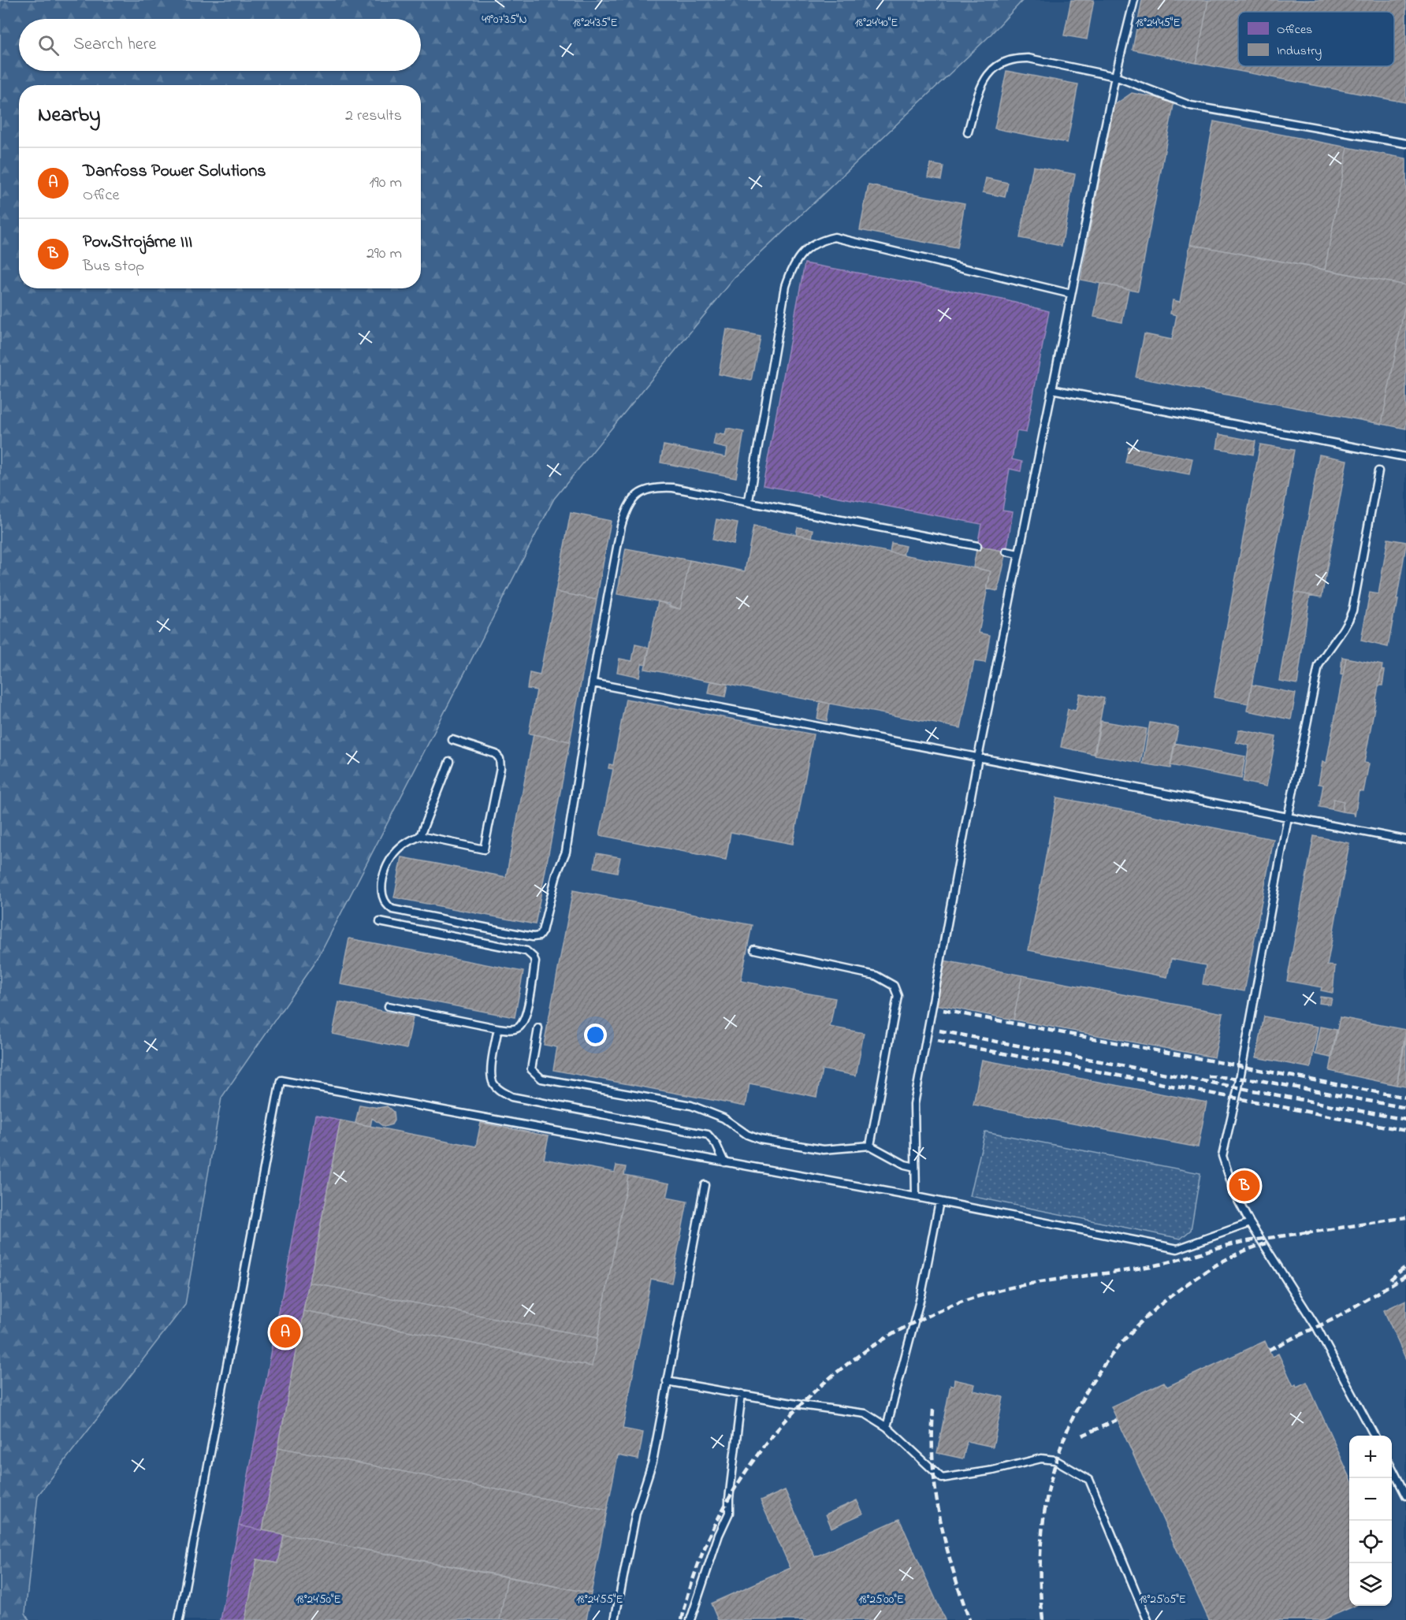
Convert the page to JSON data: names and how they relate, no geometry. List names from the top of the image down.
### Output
{
  "legend": ["Offices", "Industry"],
  "page": {
    "search": "Search here",
    "heading": ["Nearby", "2 results"],
    "list": [
      {
        "mark": "A",
        "name": "Danfoss Power Solutions",
        "note": "Office",
        "value": "190 m"
      },
      {
        "mark": "B",
        "name": "Pov.Strojárne III",
        "note": "Bus stop",
        "value": "290 m"
      }
    ],
    "pins": ["B", "A"],
    "map_buttons": ["+", "−"]
  },
  "coordinates": [
    "49°07'35\"N",
    "18°24'35\"E",
    "18°24'40\"E",
    "18°24'45\"E",
    "18°24'50\"E",
    "18°24'55\"E",
    "18°25'00\"E",
    "18°25'05\"E"
  ]
}
